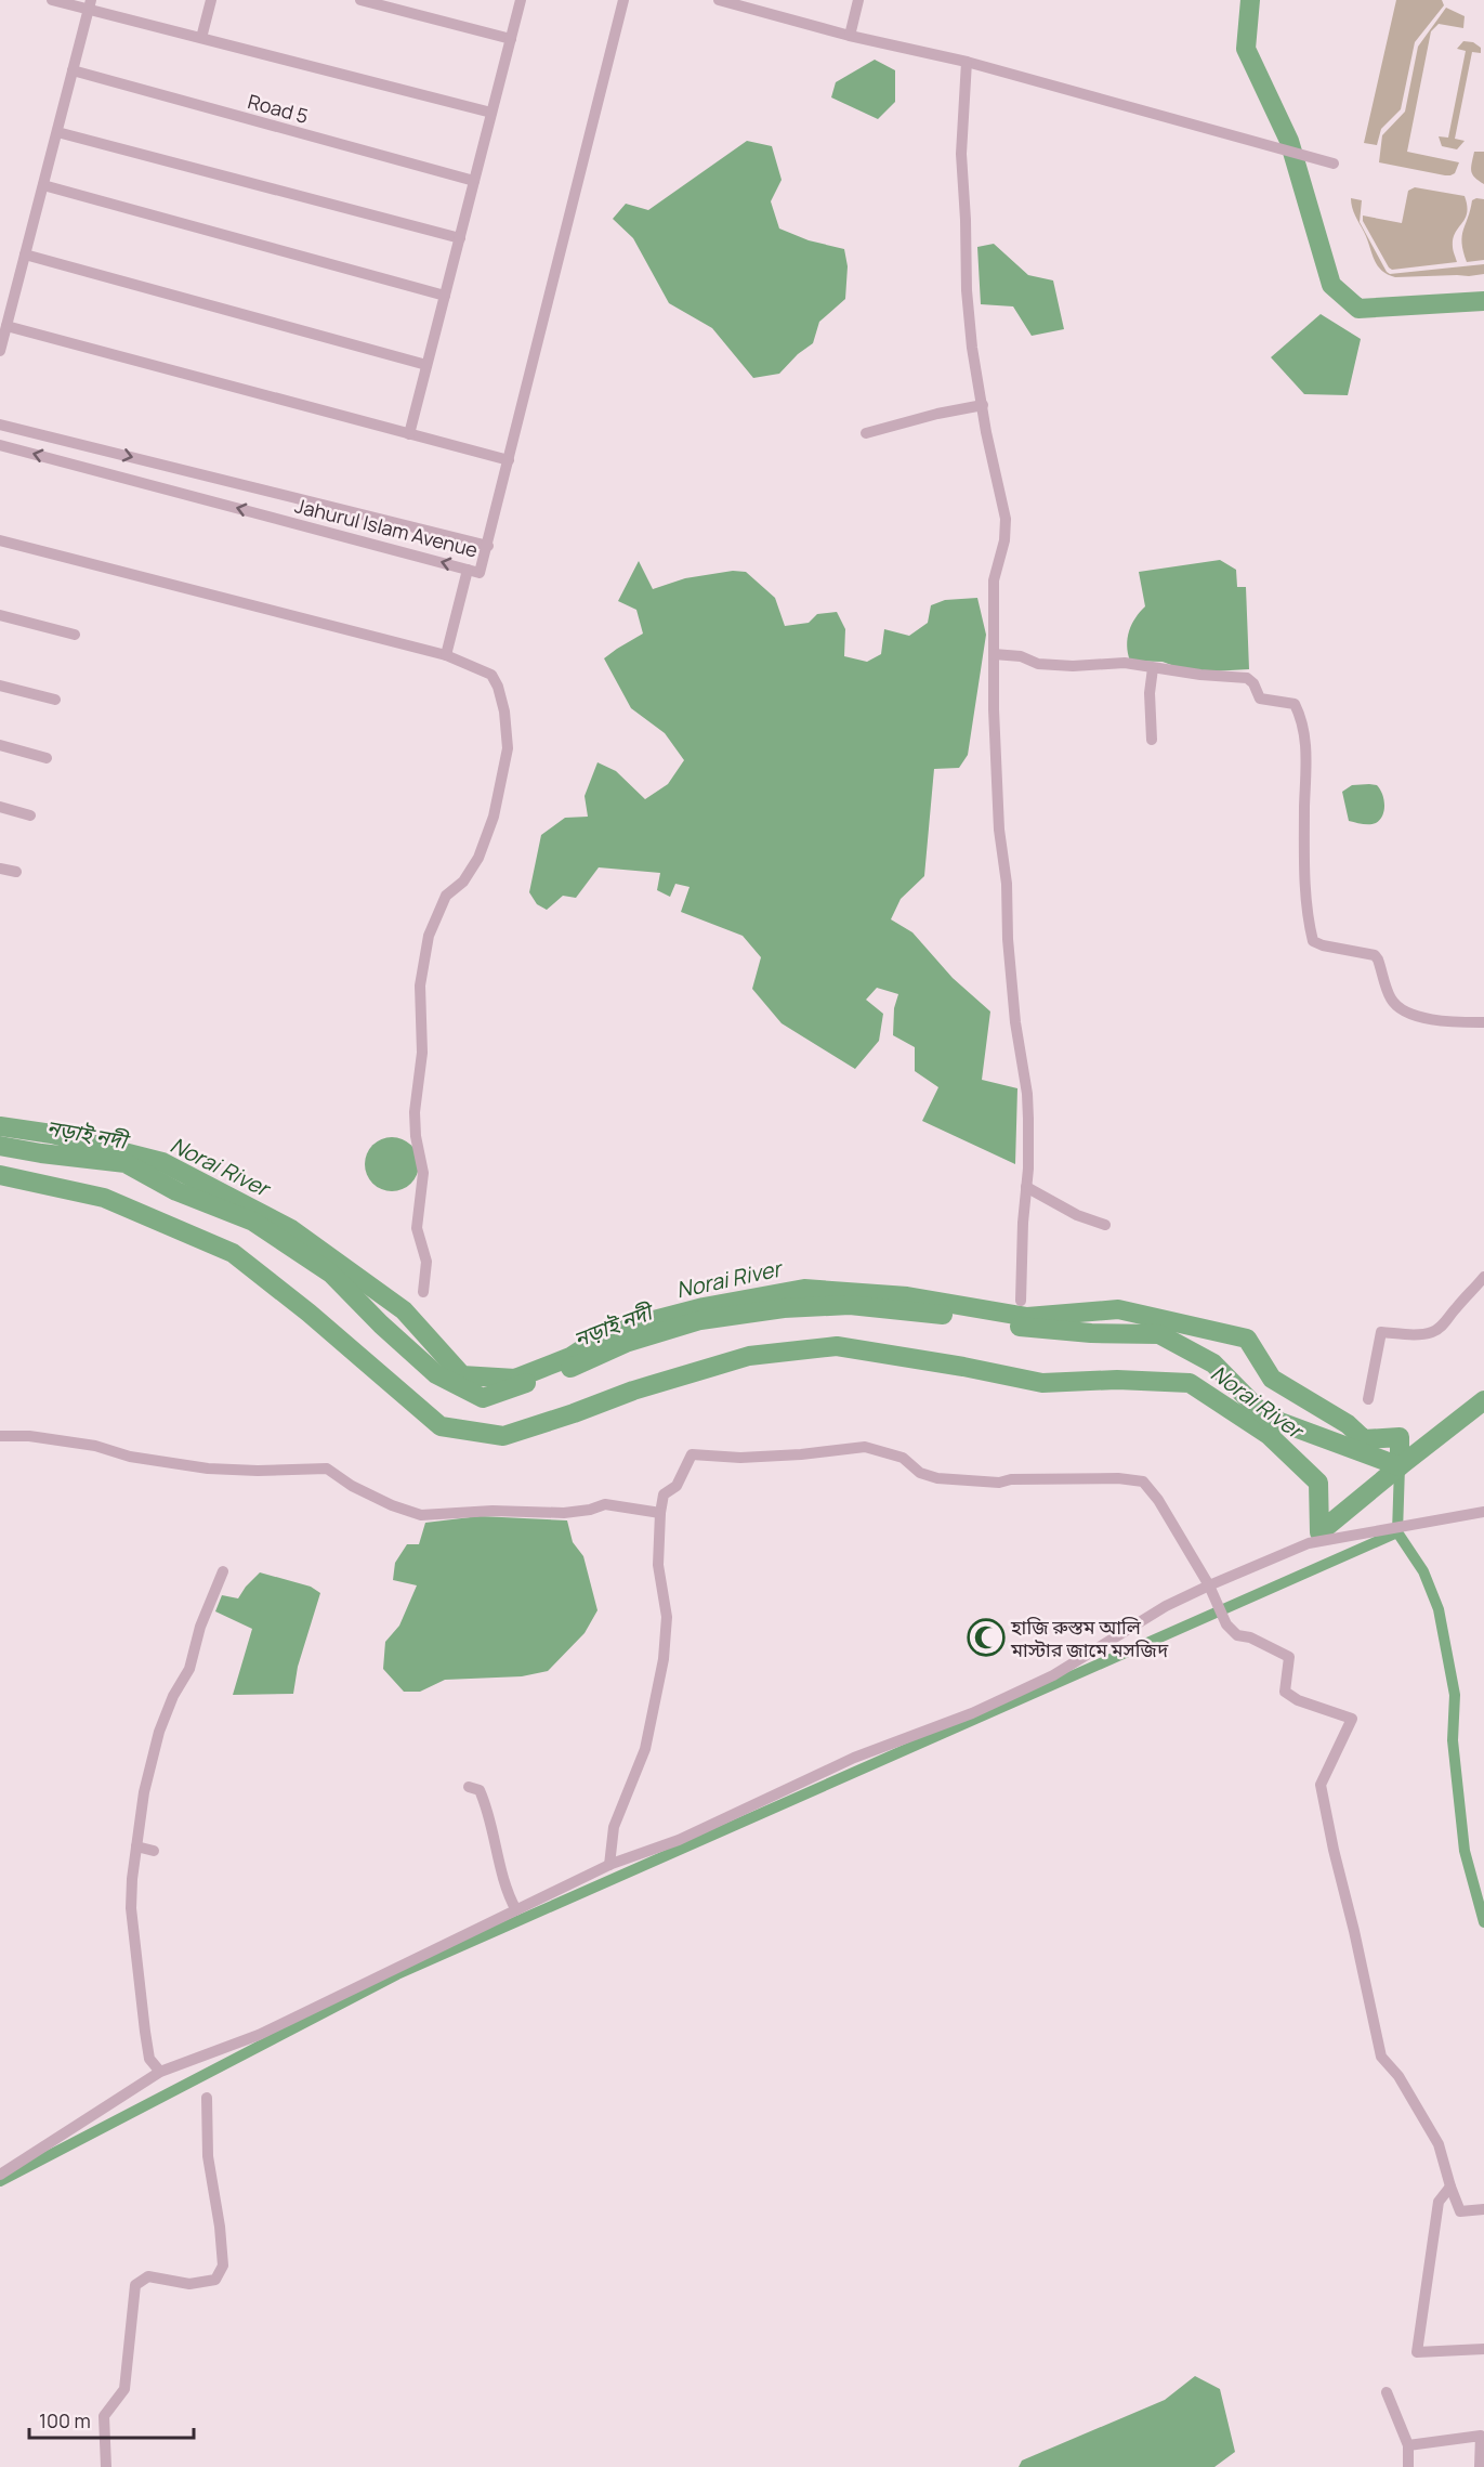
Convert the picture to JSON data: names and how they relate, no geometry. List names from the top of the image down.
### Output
{
  "streets": {
    "street": ["Road 5", "Jahurul Islam Avenue"]
  },
  "water": ["নড়াই নদী", "Norai River"],
  "places": {
    "mosque": ["হাজি রুস্তম আলি মাস্টার জামে মসজিদ"]
  },
  "scale_bar": "100 m"
}
